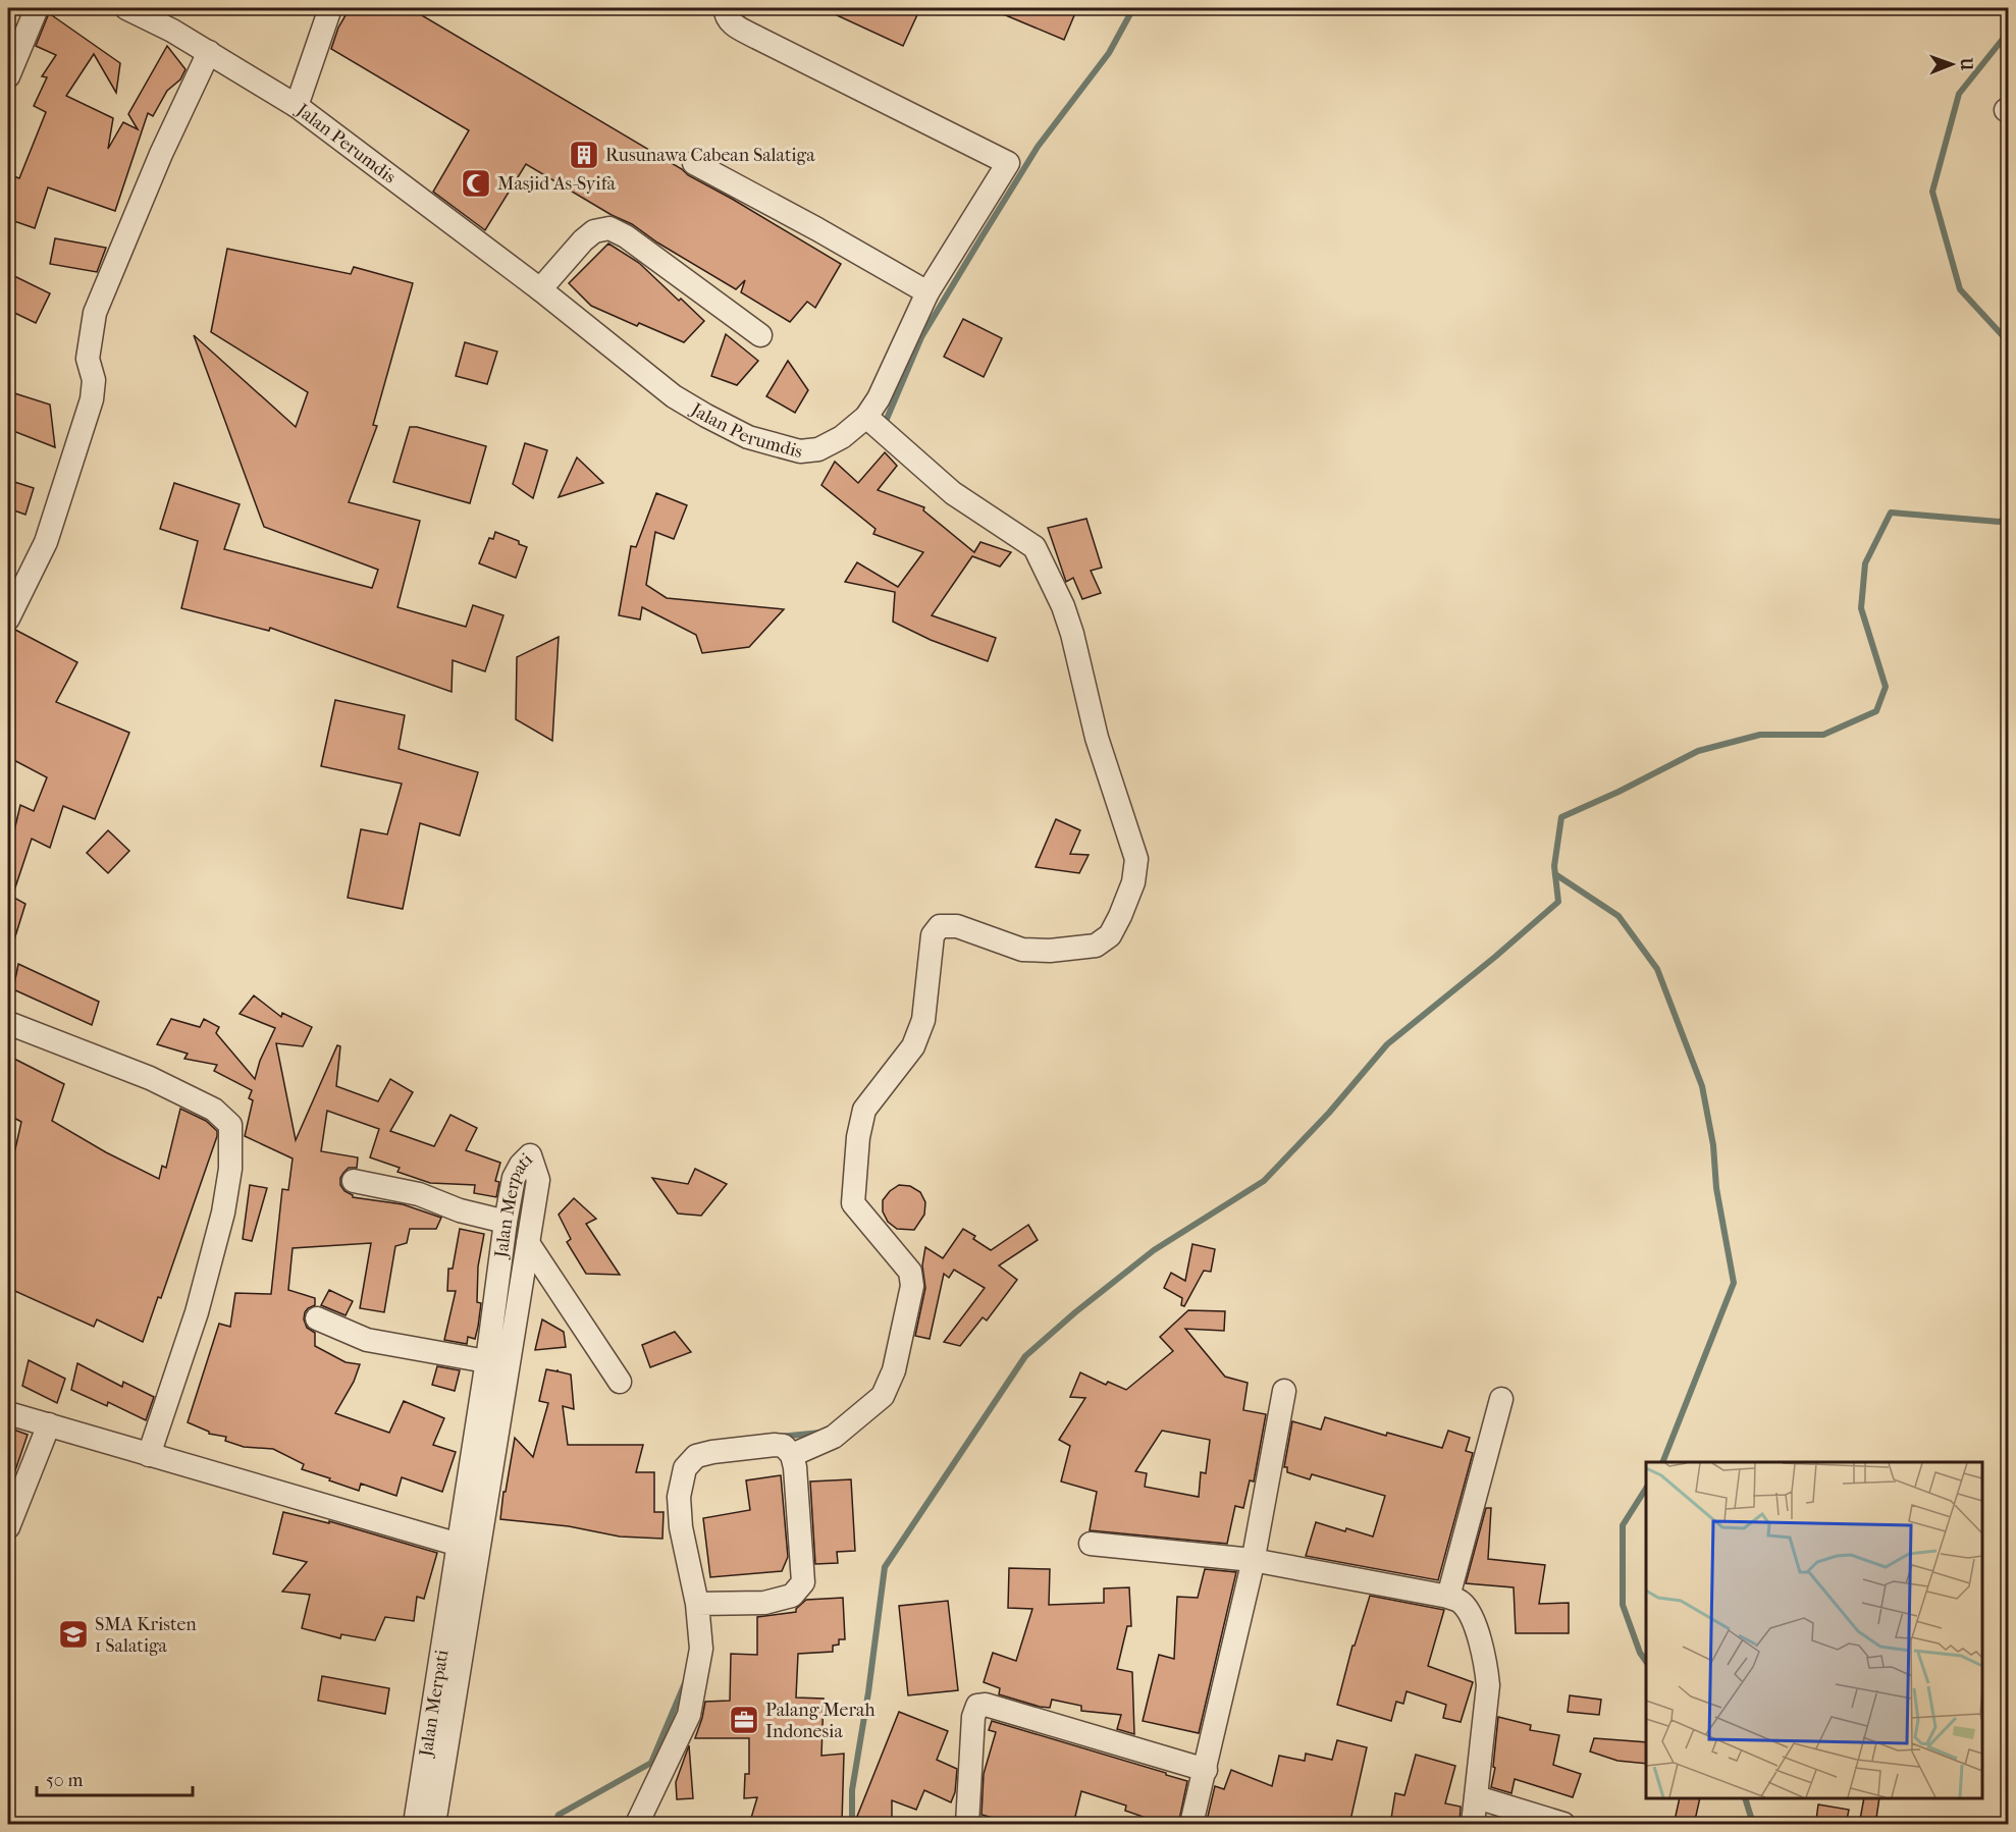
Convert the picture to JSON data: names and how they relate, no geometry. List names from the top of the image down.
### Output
{
  "streets": {
    "street": ["Jalan Perumdis", "Jalan Merpati"]
  },
  "places": {
    "building": ["Rusunawa Cabean Salatiga"],
    "mosque": ["Masjid As-Syifa"],
    "school or university": ["SMA Kristen 1 Salatiga"],
    "office": ["Palang Merah Indonesia"]
  },
  "scale_bar": "50 m",
  "north": "right"
}
